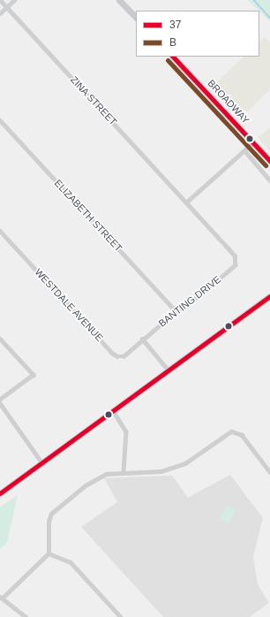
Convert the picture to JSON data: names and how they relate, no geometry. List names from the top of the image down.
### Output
{
  "streets": {
    "main road": ["BROADWAY"],
    "street": [
      "ZINA STREET",
      "ELIZABETH STREET",
      "BANTING DRIVE",
      "WESTDALE AVENUE"
    ]
  },
  "crossings": [
    ["ZINA STREET", "BANTING DRIVE"],
    ["ELIZABETH STREET", "BANTING DRIVE"],
    ["BANTING DRIVE", "WESTDALE AVENUE"]
  ],
  "lines": ["transit line 37", "transit line B"],
  "legend": ["37", "B"]
}
